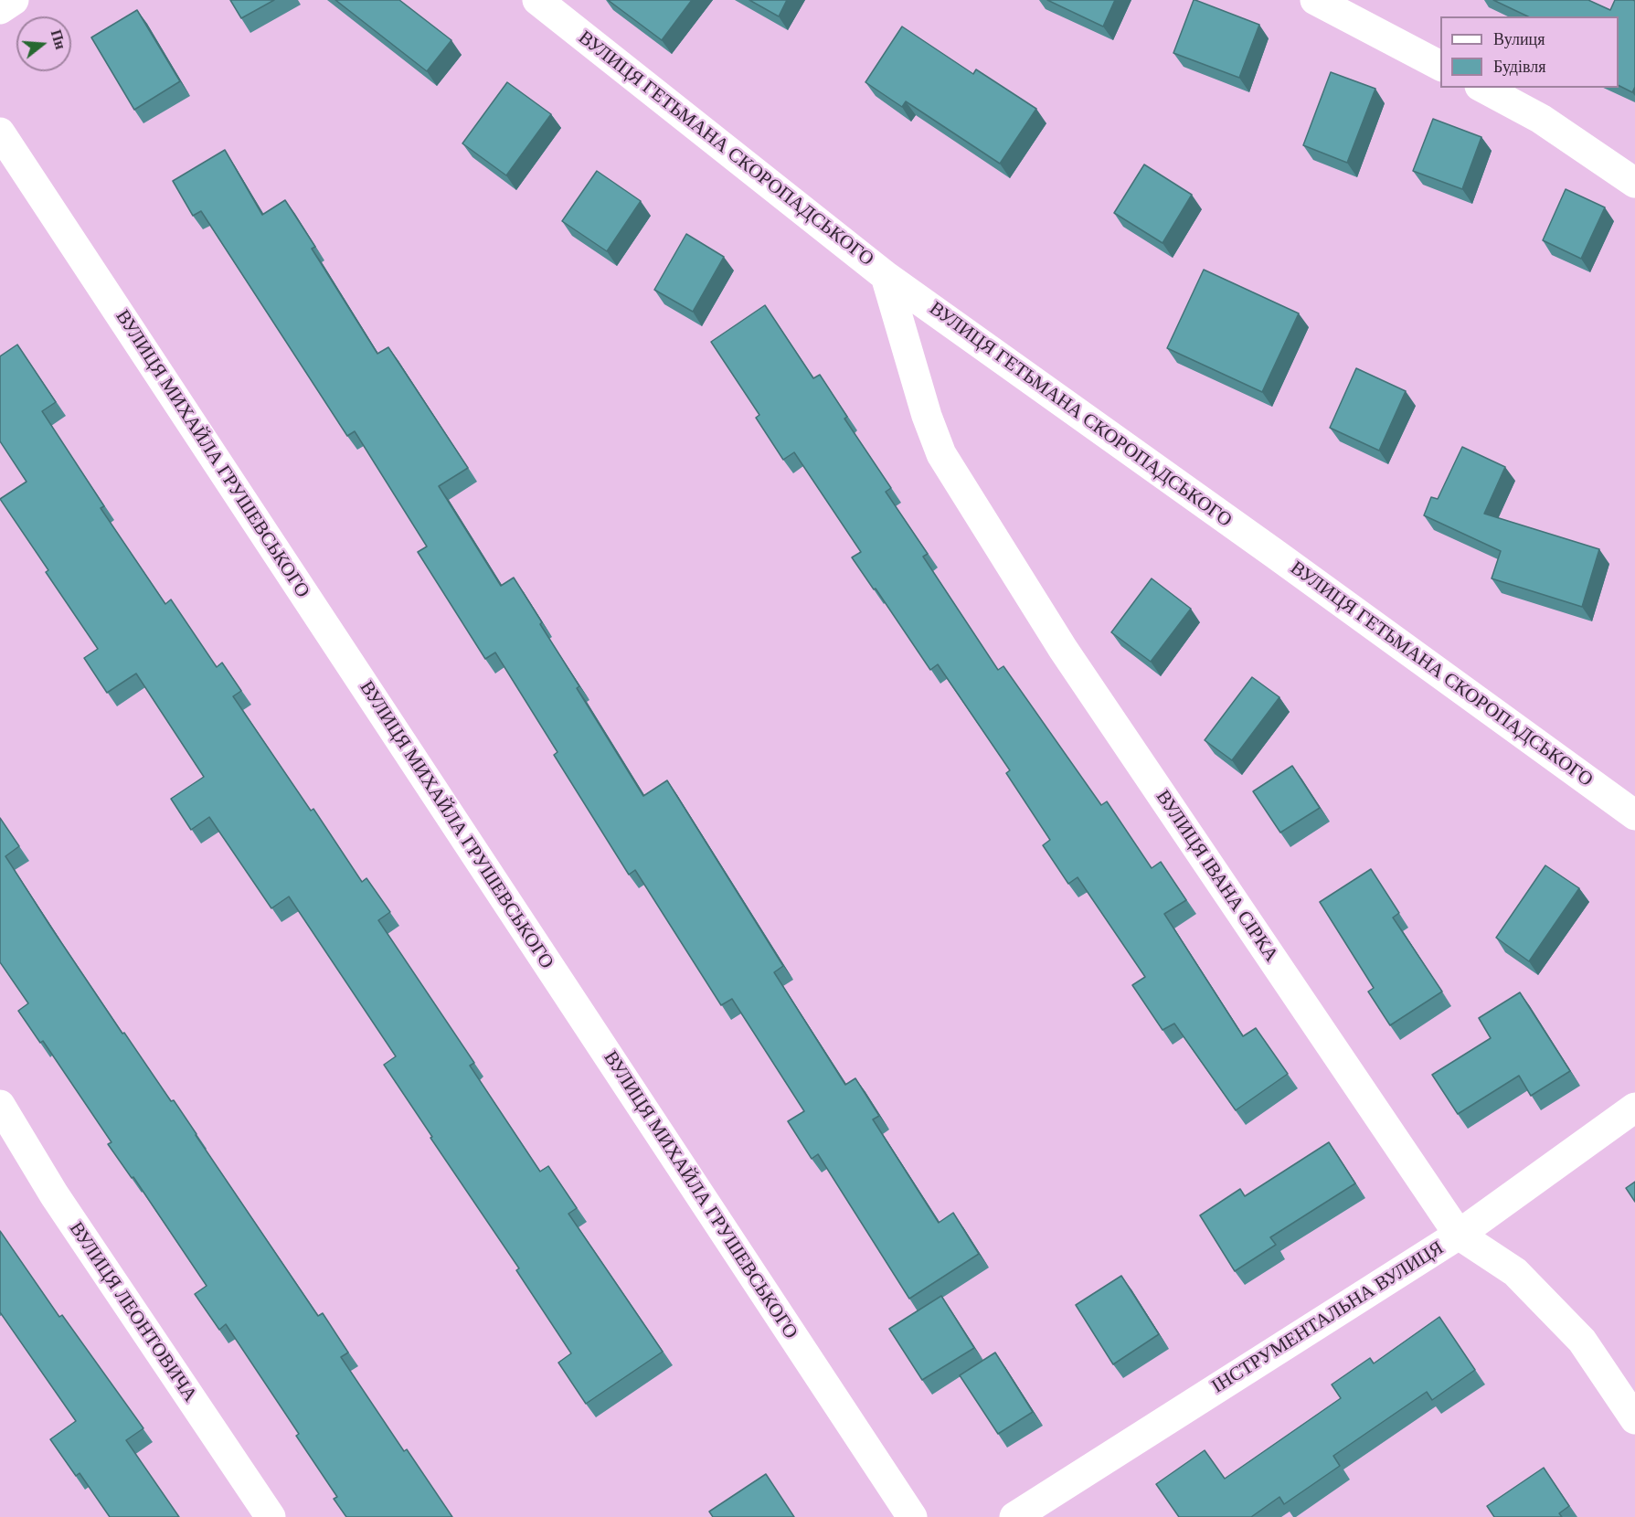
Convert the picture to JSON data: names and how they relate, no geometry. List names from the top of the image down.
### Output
{
  "streets": {
    "street": [
      "ВУЛИЦЯ ГЕТЬМАНА СКОРОПАДСЬКОГО",
      "ВУЛИЦЯ МИХАЙЛА ГРУШЕВСЬКОГО",
      "ВУЛИЦЯ ІВАНА СІРКА",
      "ВУЛИЦЯ ЛЕОНТОВИЧА",
      "ІНСТРУМЕНТАЛЬНА ВУЛИЦЯ"
    ]
  },
  "crossings": [
    ["ВУЛИЦЯ ГЕТЬМАНА СКОРОПАДСЬКОГО", "ВУЛИЦЯ ІВАНА СІРКА"],
    ["ВУЛИЦЯ ІВАНА СІРКА", "ІНСТРУМЕНТАЛЬНА ВУЛИЦЯ"]
  ],
  "legend": ["Вулиця", "Будівля"],
  "north": "right"
}
